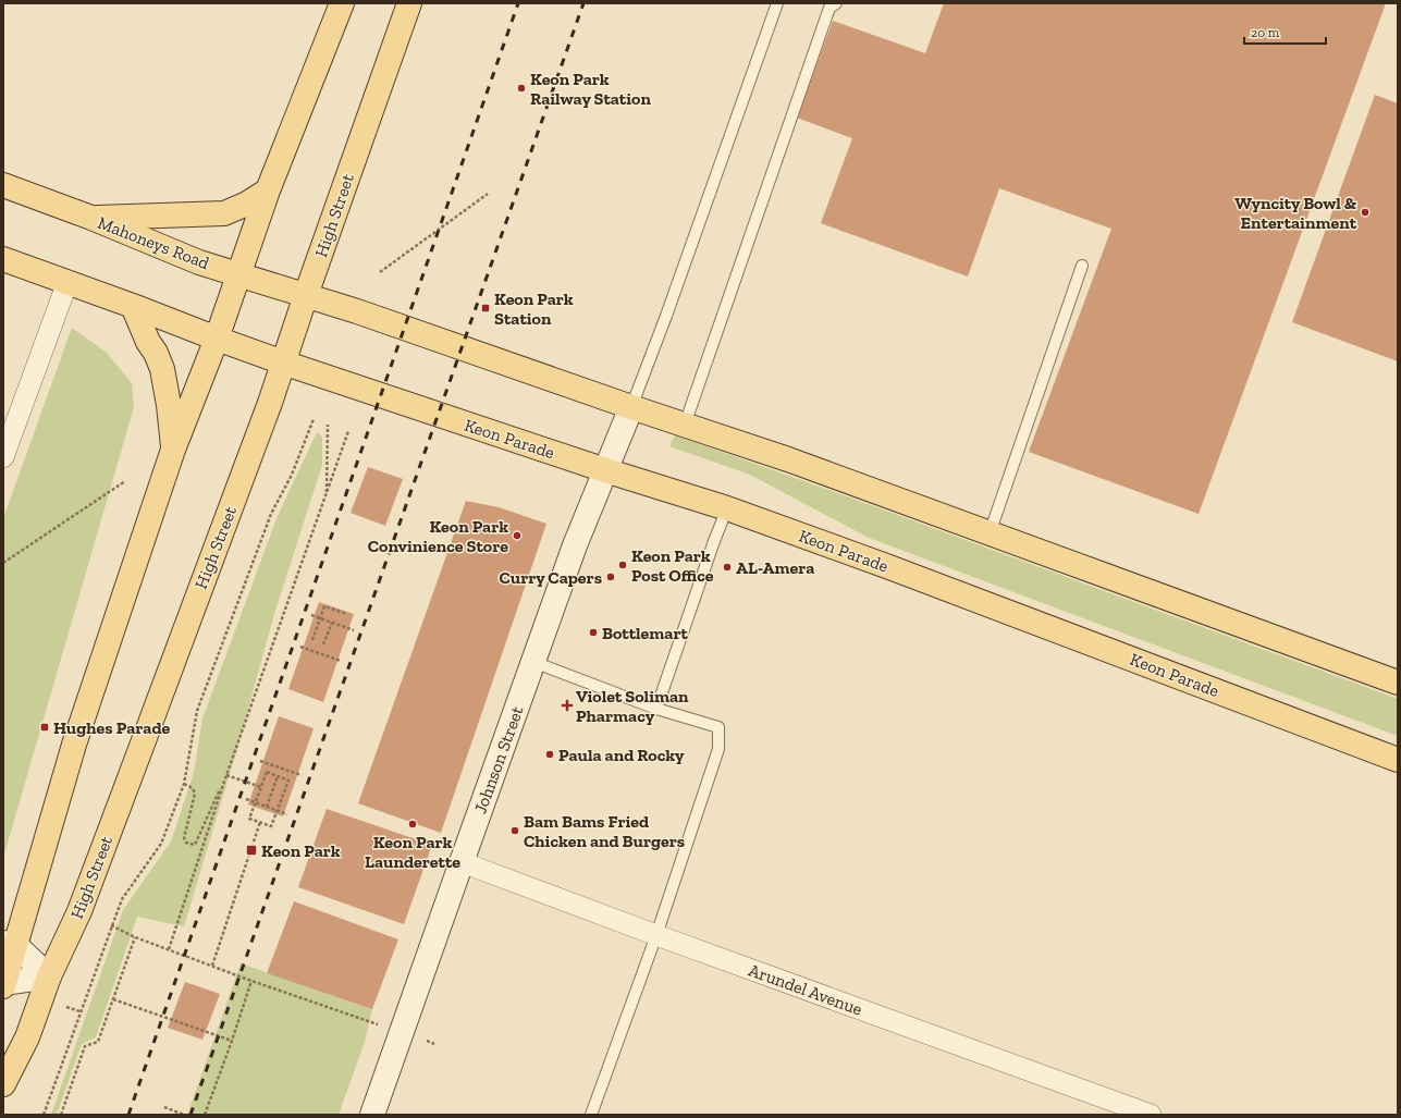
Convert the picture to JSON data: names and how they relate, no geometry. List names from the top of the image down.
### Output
{
  "streets": {
    "main road": ["High Street", "Mahoneys Road", "Keon Parade"],
    "street": ["Johnson Street", "Arundel Avenue"]
  },
  "crossings": [
    ["High Street", "Mahoneys Road"],
    ["High Street", "Keon Parade"],
    ["Keon Parade", "Johnson Street"],
    ["Johnson Street", "Arundel Avenue"]
  ],
  "places": {
    "other": [
      "Keon Park Railway Station",
      "Wyncity Bowl & Entertainment",
      "Keon Park Convinience Store",
      "Keon Park Post Office",
      "AL-Amera",
      "Curry Capers",
      "Bottlemart",
      "Paula and Rocky",
      "Keon Park Launderette",
      "Bam Bams Fried Chicken and Burgers"
    ],
    "transit": ["Keon Park Station", "Hughes Parade", "Keon Park"],
    "health": ["Violet Soliman Pharmacy"]
  },
  "scale_bar": "20 m"
}
